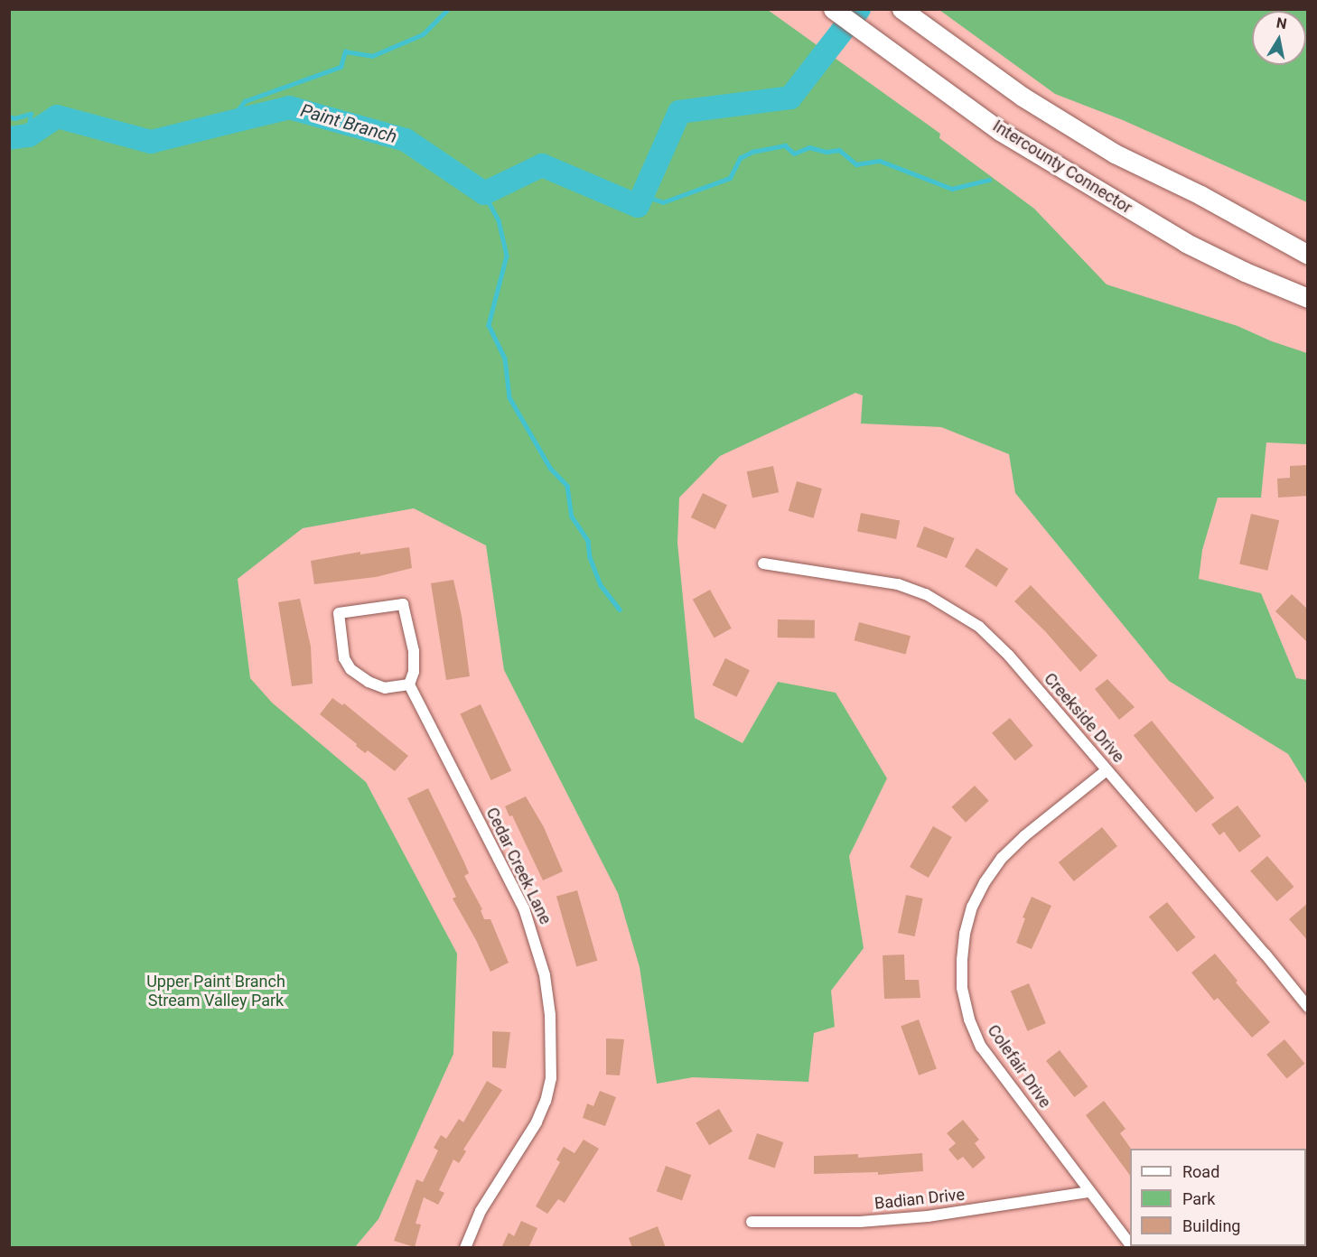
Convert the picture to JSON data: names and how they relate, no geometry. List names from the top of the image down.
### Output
{
  "streets": {
    "highway": ["Intercounty Connector"],
    "street": [
      "Creekside Drive",
      "Cedar Creek Lane",
      "Colefair Drive",
      "Badian Drive"
    ]
  },
  "crossings": [
    ["Creekside Drive", "Colefair Drive"],
    ["Colefair Drive", "Badian Drive"]
  ],
  "water": ["Paint Branch"],
  "parks": ["Upper Paint Branch Stream Valley Park"],
  "legend": ["Road", "Park", "Building"],
  "north": "top"
}
